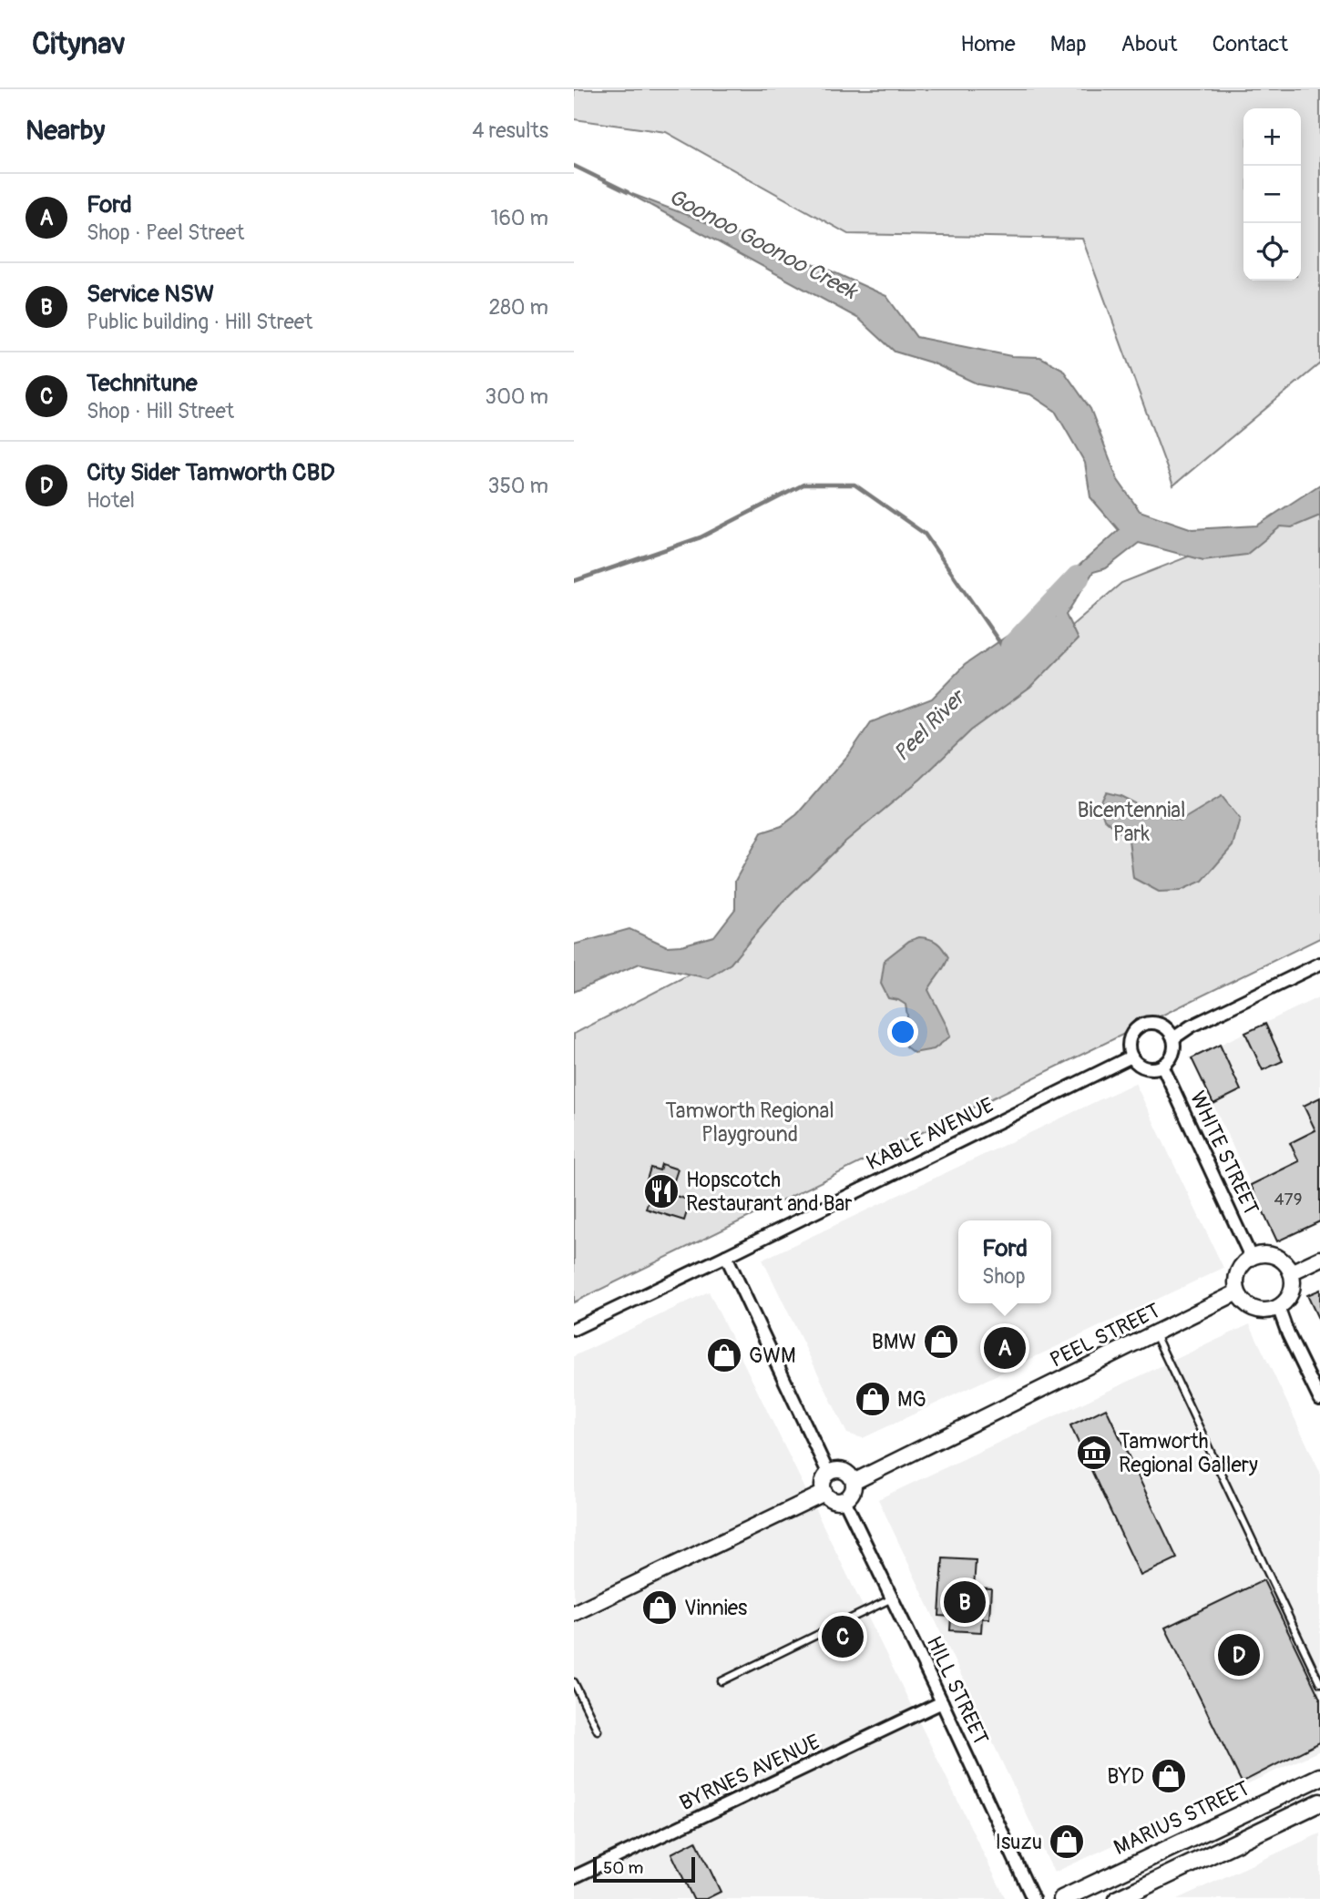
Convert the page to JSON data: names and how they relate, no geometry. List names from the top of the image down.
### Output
{
  "streets": {
    "main road": ["PEEL STREET", "MARIUS STREET"],
    "street": [
      "KABLE AVENUE",
      "WHITE STREET",
      "HILL STREET",
      "BYRNES AVENUE"
    ]
  },
  "crossings": [
    ["KABLE AVENUE", "WHITE STREET"],
    ["WHITE STREET", "PEEL STREET"],
    ["PEEL STREET", "HILL STREET"],
    ["HILL STREET", "BYRNES AVENUE"]
  ],
  "water": ["Goonoo Goonoo Creek", "Peel River"],
  "parks": ["Bicentennial Park", "Tamworth Regional Playground"],
  "places": {
    "restaurant": ["Hopscotch Restaurant and Bar"],
    "shop": [
      "BMW",
      "GWM",
      "MG",
      "Vinnies",
      "BYD",
      "Isuzu"
    ],
    "museum": ["Tamworth Regional Gallery"]
  },
  "house_numbers": ["479"],
  "scale_bar": "50 m",
  "page": {
    "header": "Citynav",
    "nav": [
      "Home",
      "Map",
      "About",
      "Contact"
    ],
    "heading": ["Nearby", "4 results"],
    "map_buttons": ["+", "−"],
    "list": [
      {
        "mark": "A",
        "name": "Ford",
        "note": "Shop · Peel Street",
        "value": "160 m"
      },
      {
        "mark": "B",
        "name": "Service NSW",
        "note": "Public building · Hill Street",
        "value": "280 m"
      },
      {
        "mark": "C",
        "name": "Technitune",
        "note": "Shop · Hill Street",
        "value": "300 m"
      },
      {
        "mark": "D",
        "name": "City Sider Tamworth CBD",
        "note": "Hotel",
        "value": "350 m"
      }
    ],
    "popup": ["Ford", "Shop"],
    "pins": [
      "A",
      "B",
      "C",
      "D"
    ],
    "scale": "50 m"
  }
}
